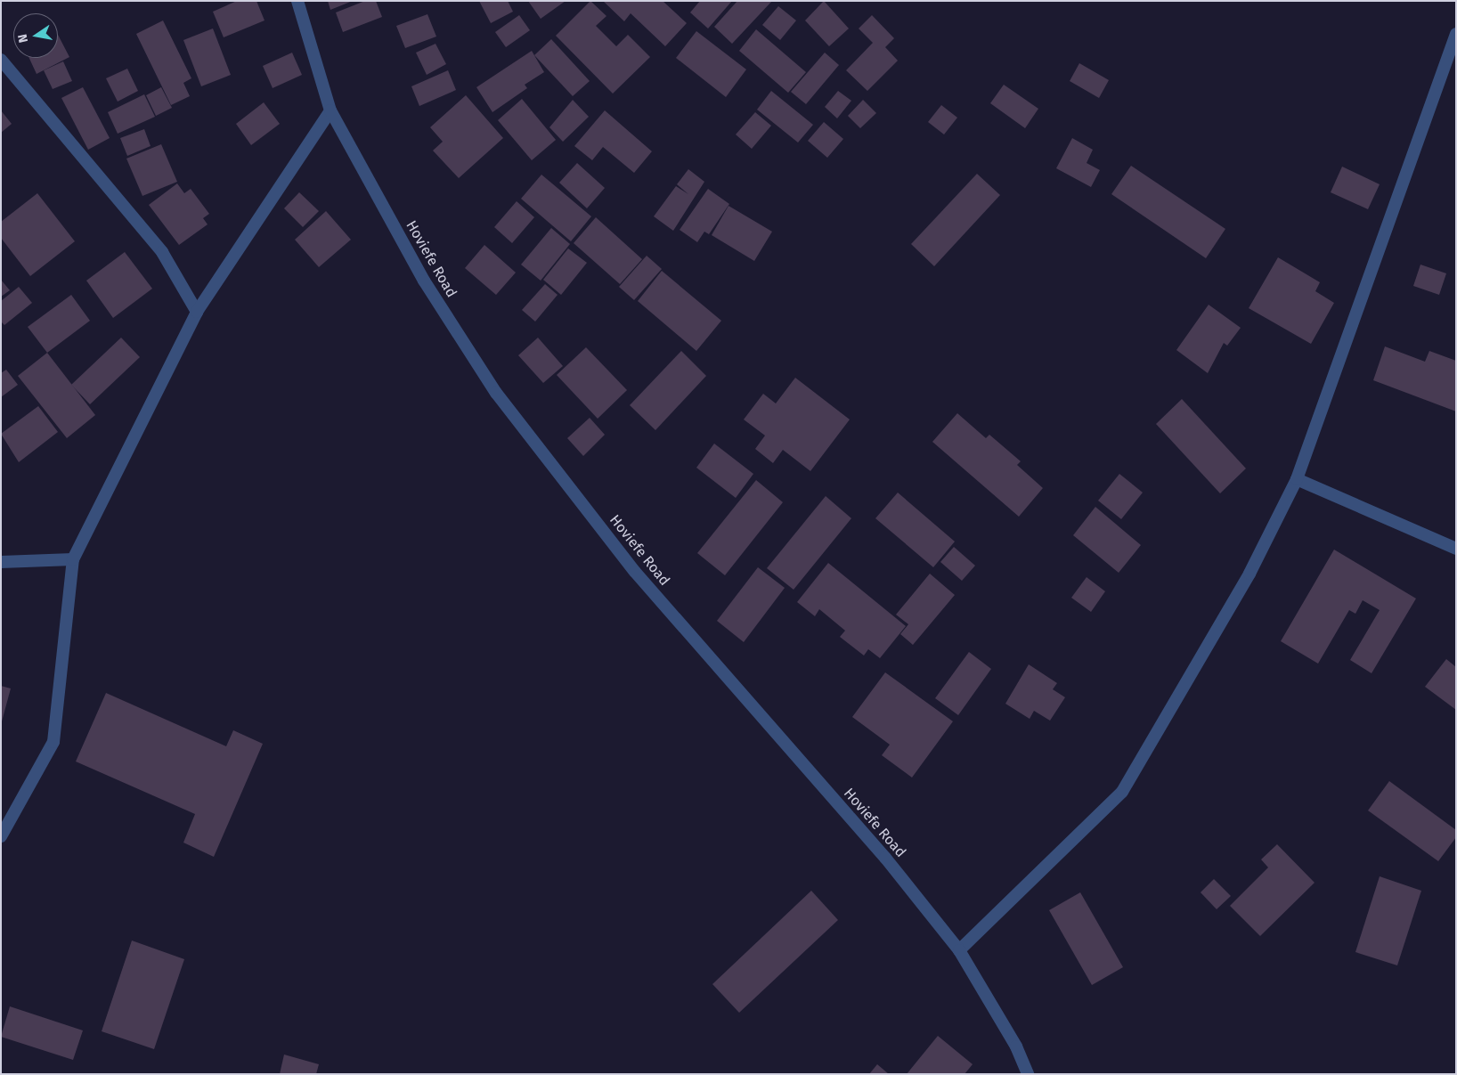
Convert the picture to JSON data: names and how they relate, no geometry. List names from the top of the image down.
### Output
{
  "streets": {
    "street": ["Hoviefe Road"]
  },
  "north": "left"
}
